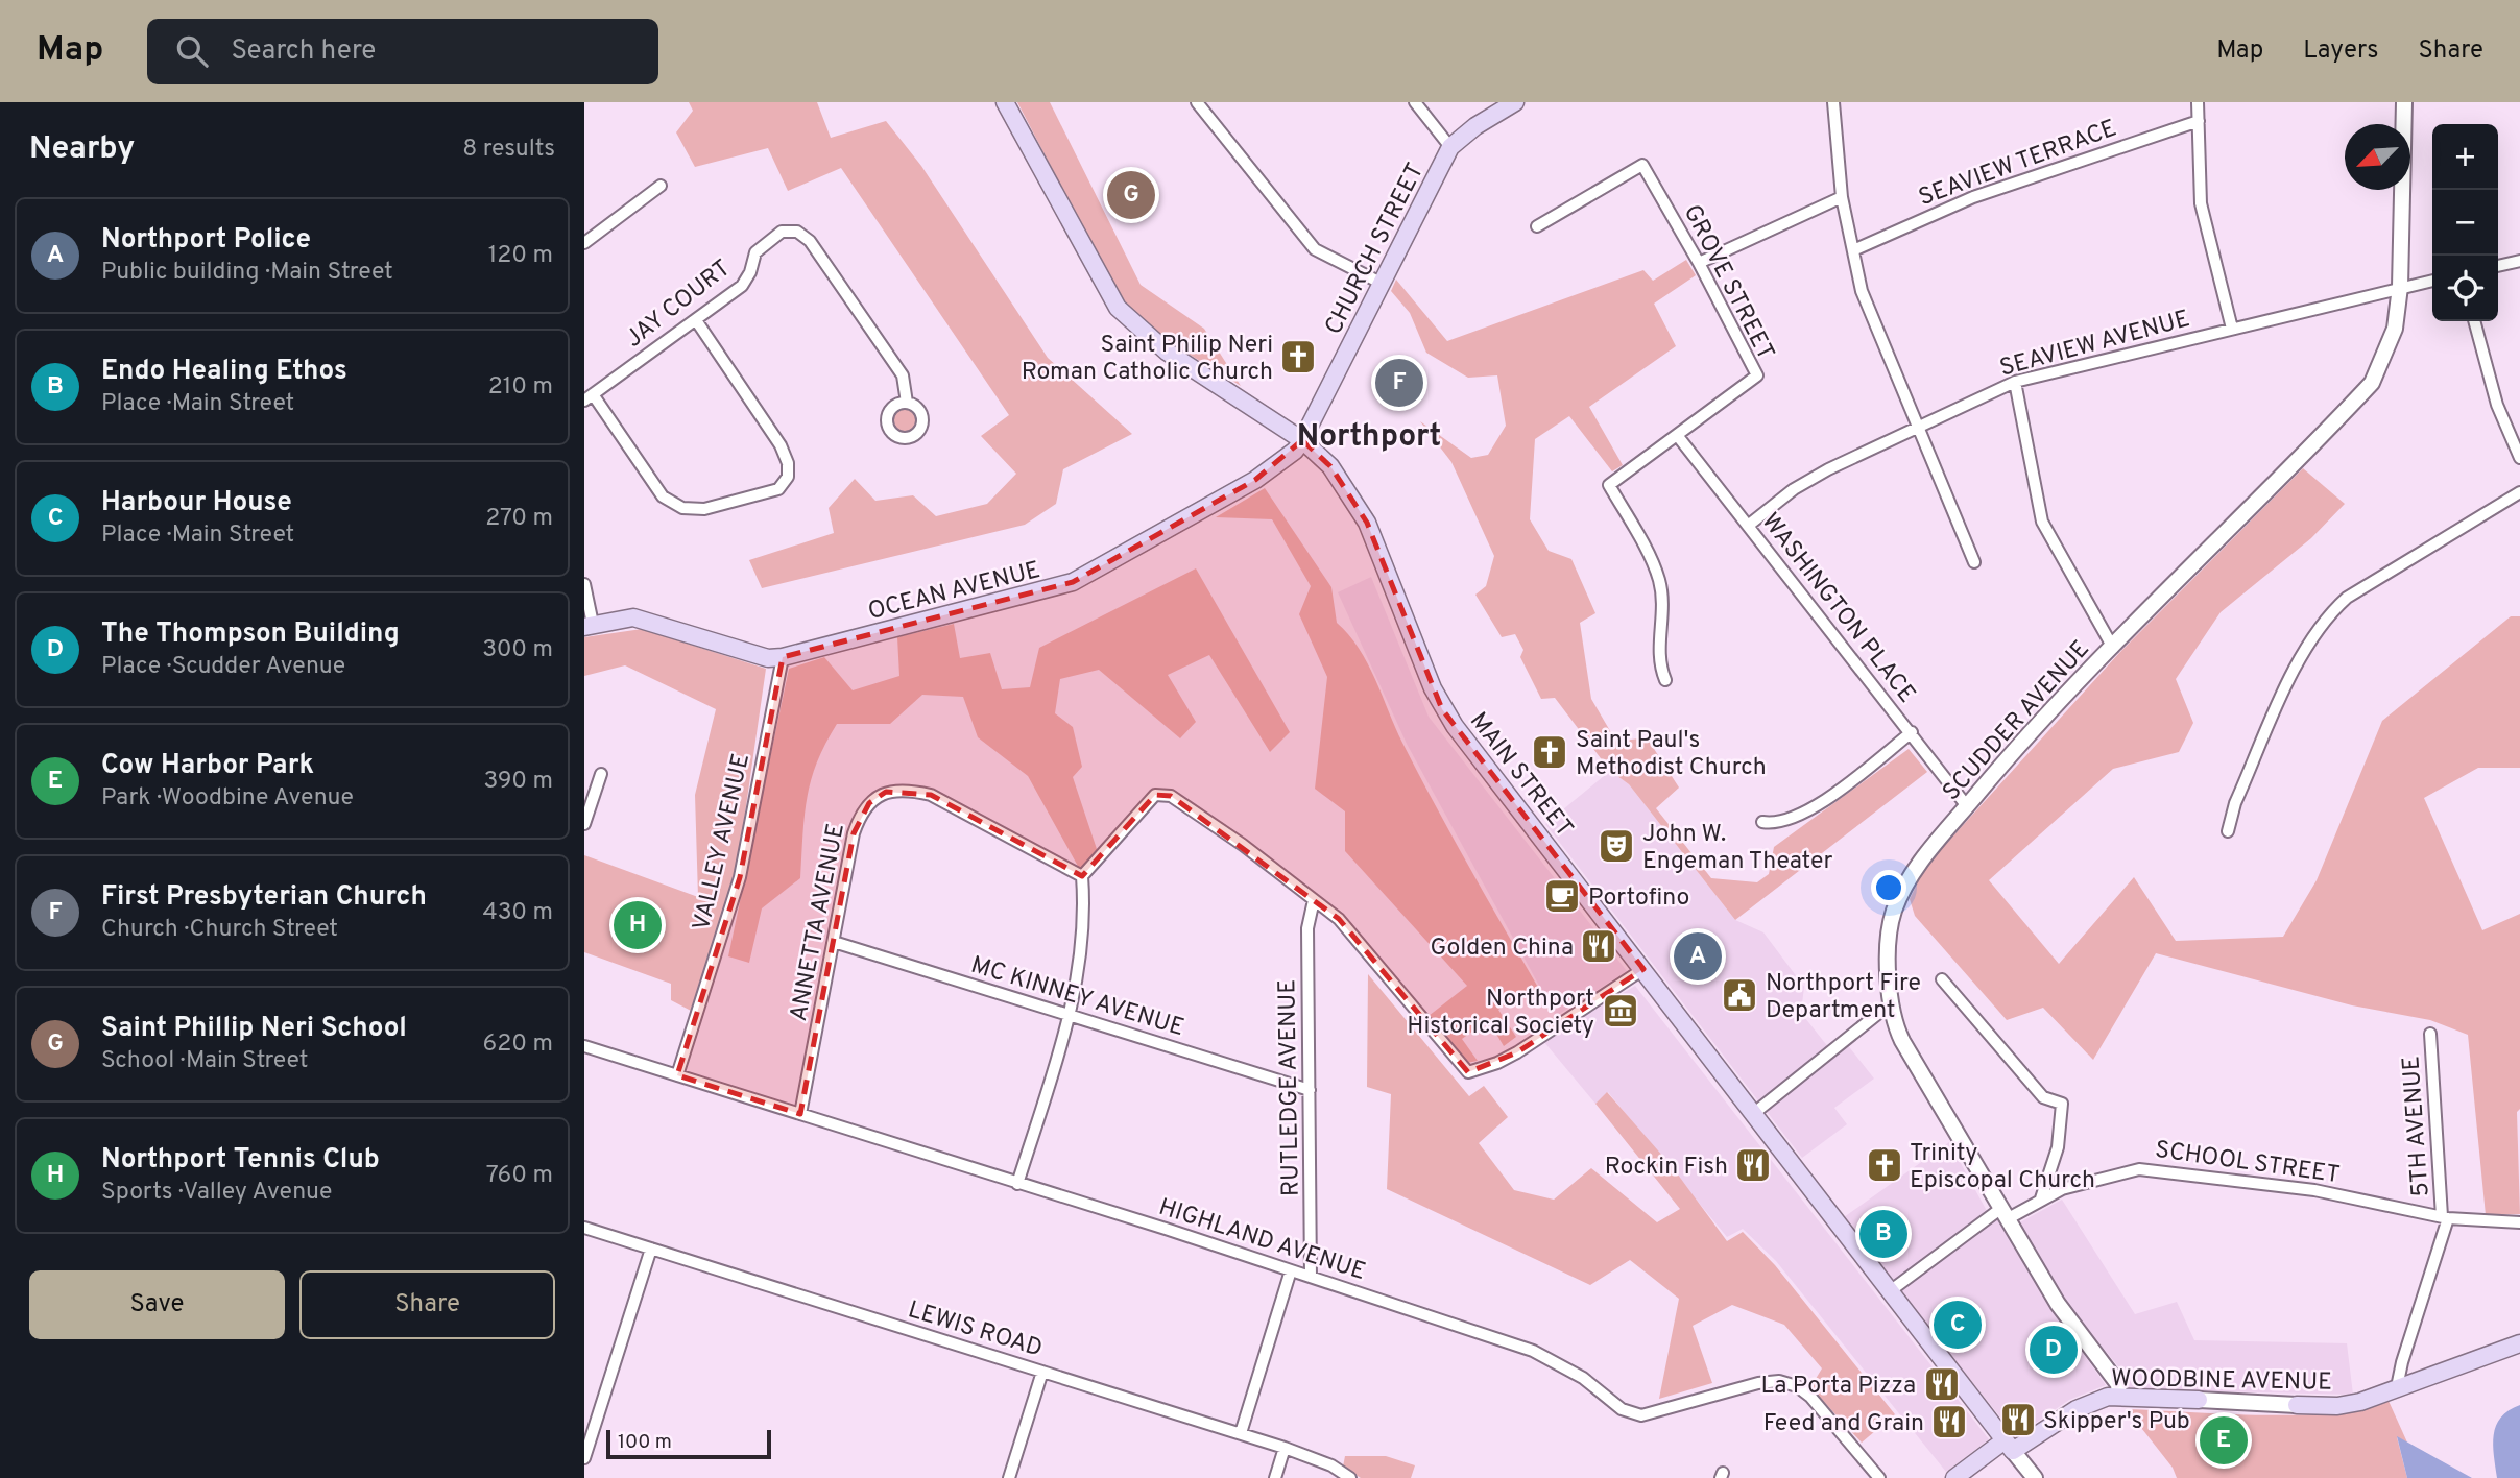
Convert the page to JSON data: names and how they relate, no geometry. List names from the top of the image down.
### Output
{
  "streets": {
    "main road": [
      "CHURCH STREET",
      "OCEAN AVENUE",
      "MAIN STREET",
      "WOODBINE AVENUE"
    ],
    "street": [
      "SEAVIEW TERRACE",
      "GROVE STREET",
      "JAY COURT",
      "SEAVIEW AVENUE",
      "WASHINGTON PLACE",
      "SCUDDER AVENUE",
      "VALLEY AVENUE",
      "ANNETTA AVENUE",
      "MC KINNEY AVENUE",
      "RUTLEDGE AVENUE",
      "5TH AVENUE",
      "SCHOOL STREET",
      "HIGHLAND AVENUE",
      "LEWIS ROAD"
    ]
  },
  "crossings": [
    ["CHURCH STREET", "OCEAN AVENUE"],
    ["CHURCH STREET", "MAIN STREET"],
    ["GROVE STREET", "WASHINGTON PLACE"],
    ["SEAVIEW AVENUE", "WASHINGTON PLACE"],
    ["SEAVIEW AVENUE", "SCUDDER AVENUE"],
    ["OCEAN AVENUE", "MAIN STREET"],
    ["OCEAN AVENUE", "VALLEY AVENUE"],
    ["WASHINGTON PLACE", "SCUDDER AVENUE"],
    ["SCUDDER AVENUE", "SCHOOL STREET"],
    ["SCUDDER AVENUE", "WOODBINE AVENUE"],
    ["MAIN STREET", "SCHOOL STREET"],
    ["MAIN STREET", "WOODBINE AVENUE"],
    ["VALLEY AVENUE", "HIGHLAND AVENUE"],
    ["ANNETTA AVENUE", "MC KINNEY AVENUE"],
    ["ANNETTA AVENUE", "HIGHLAND AVENUE"],
    ["MC KINNEY AVENUE", "RUTLEDGE AVENUE"],
    ["RUTLEDGE AVENUE", "HIGHLAND AVENUE"],
    ["5TH AVENUE", "SCHOOL STREET"],
    ["5TH AVENUE", "WOODBINE AVENUE"]
  ],
  "districts": ["Northport"],
  "places": {
    "church": ["Saint Philip Neri Roman Catholic Church", "Saint Paul's Methodist Church", "Trinity Episcopal Church"],
    "theatre": ["John W. Engeman Theater"],
    "cafe": ["Portofino"],
    "restaurant": [
      "Golden China",
      "Rockin Fish",
      "La Porta Pizza",
      "Skipper's Pub",
      "Feed and Grain"
    ],
    "public building": ["Northport Fire Department"],
    "museum": ["Northport Historical Society"]
  },
  "scale_bar": "100 m",
  "north": "bottom left",
  "page": {
    "header": "Map",
    "search": "Search here",
    "nav": ["Map", "Layers", "Share"],
    "heading": ["Nearby", "8 results"],
    "map_buttons": ["+", "−"],
    "pins": [
      "G",
      "F",
      "H",
      "A",
      "B",
      "C",
      "D",
      "E"
    ],
    "list": [
      {
        "mark": "A",
        "name": "Northport Police",
        "note": "Public building · Main Street",
        "value": "120 m"
      },
      {
        "mark": "B",
        "name": "Endo Healing Ethos",
        "note": "Place · Main Street",
        "value": "210 m"
      },
      {
        "mark": "C",
        "name": "Harbour House",
        "note": "Place · Main Street",
        "value": "270 m"
      },
      {
        "mark": "D",
        "name": "The Thompson Building",
        "note": "Place · Scudder Avenue",
        "value": "300 m"
      },
      {
        "mark": "E",
        "name": "Cow Harbor Park",
        "note": "Park · Woodbine Avenue",
        "value": "390 m"
      },
      {
        "mark": "F",
        "name": "First Presbyterian Church",
        "note": "Church · Church Street",
        "value": "430 m"
      },
      {
        "mark": "G",
        "name": "Saint Phillip Neri School",
        "note": "School · Main Street",
        "value": "620 m"
      },
      {
        "mark": "H",
        "name": "Northport Tennis Club",
        "note": "Sports · Valley Avenue",
        "value": "760 m"
      }
    ],
    "buttons": ["Save", "Share"],
    "scale": "100 m"
  }
}
